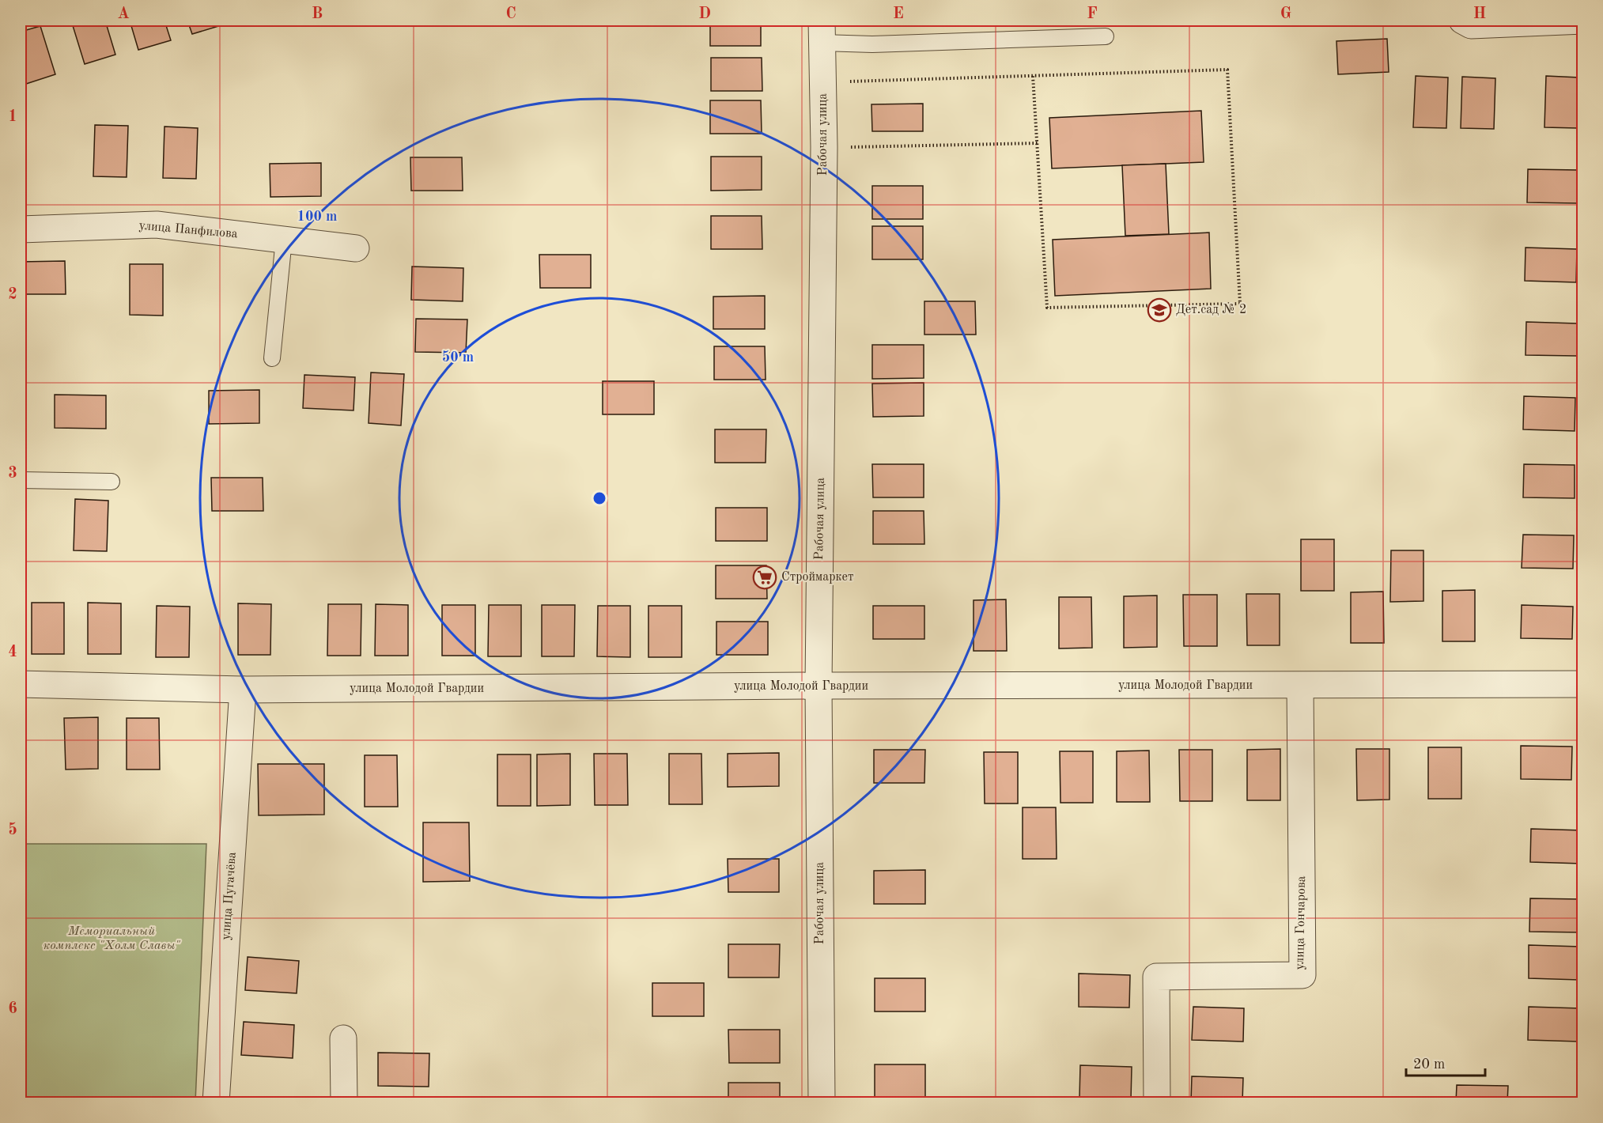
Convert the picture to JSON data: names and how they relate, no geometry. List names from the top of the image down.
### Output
{
  "streets": {
    "street": [
      "Рабочая улица",
      "улица Панфилова",
      "улица Молодой Гвардии",
      "улица Пугачёва",
      "улица Гончарова"
    ]
  },
  "crossings": [
    ["Рабочая улица", "улица Молодой Гвардии"],
    ["улица Молодой Гвардии", "улица Пугачёва"],
    ["улица Молодой Гвардии", "улица Гончарова"]
  ],
  "parks": ["Мемориальный комплекс \"Холм Славы\""],
  "places": {
    "school or university": ["Дет.сад № 2"],
    "supermarket": ["Строймаркет"]
  },
  "scale_bar": "20 m",
  "grid": {
    "columns": [
      "A",
      "B",
      "C",
      "D",
      "E",
      "F",
      "G",
      "H"
    ],
    "rows": [
      "1",
      "2",
      "3",
      "4",
      "5",
      "6"
    ]
  },
  "rings": ["100 m", "50 m"]
}
